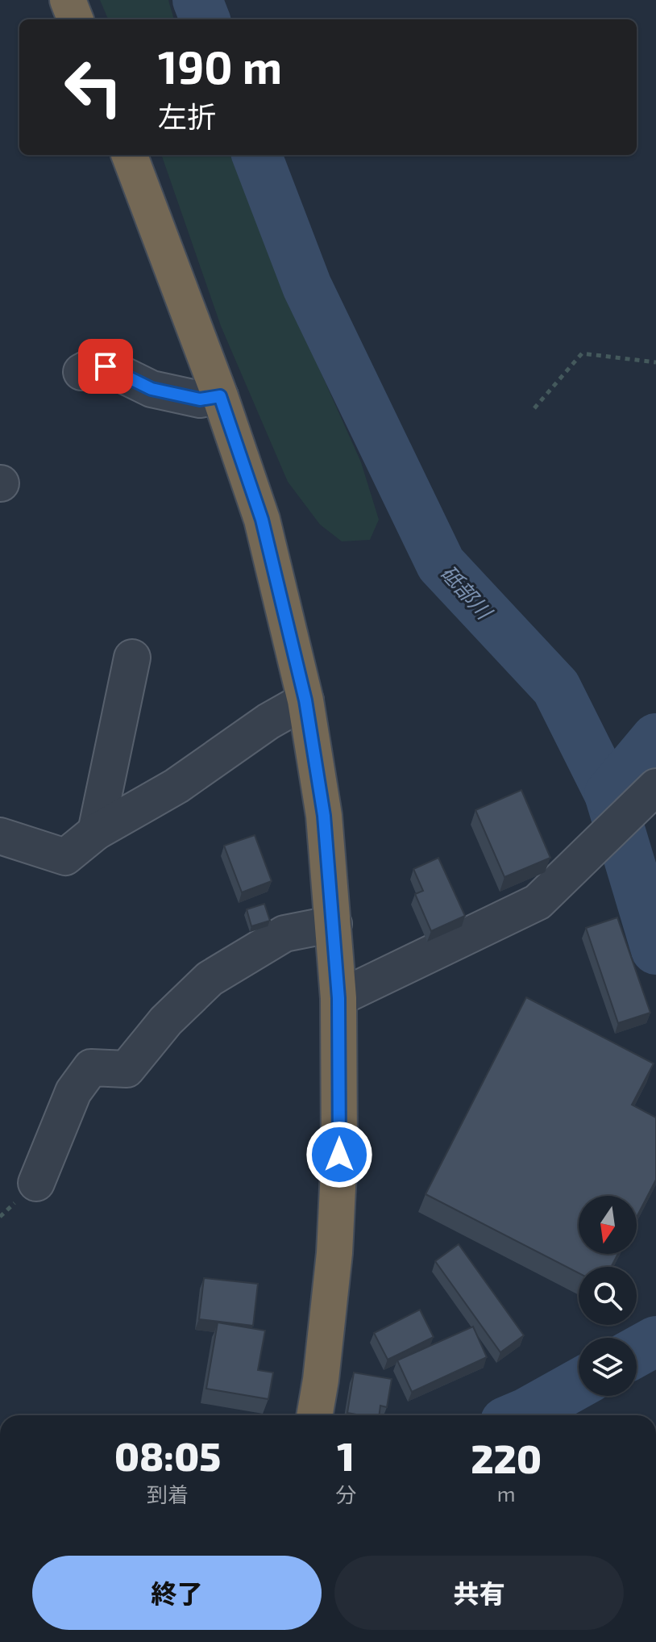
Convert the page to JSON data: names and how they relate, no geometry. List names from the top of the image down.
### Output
{
  "water": ["砥部川"],
  "north": "bottom",
  "page": {
    "turn": ["190 m", "左折"],
    "eta": [
      "08:05",
      "到着",
      "1",
      "分",
      "220",
      "m"
    ],
    "buttons": ["終了", "共有"]
  }
}
